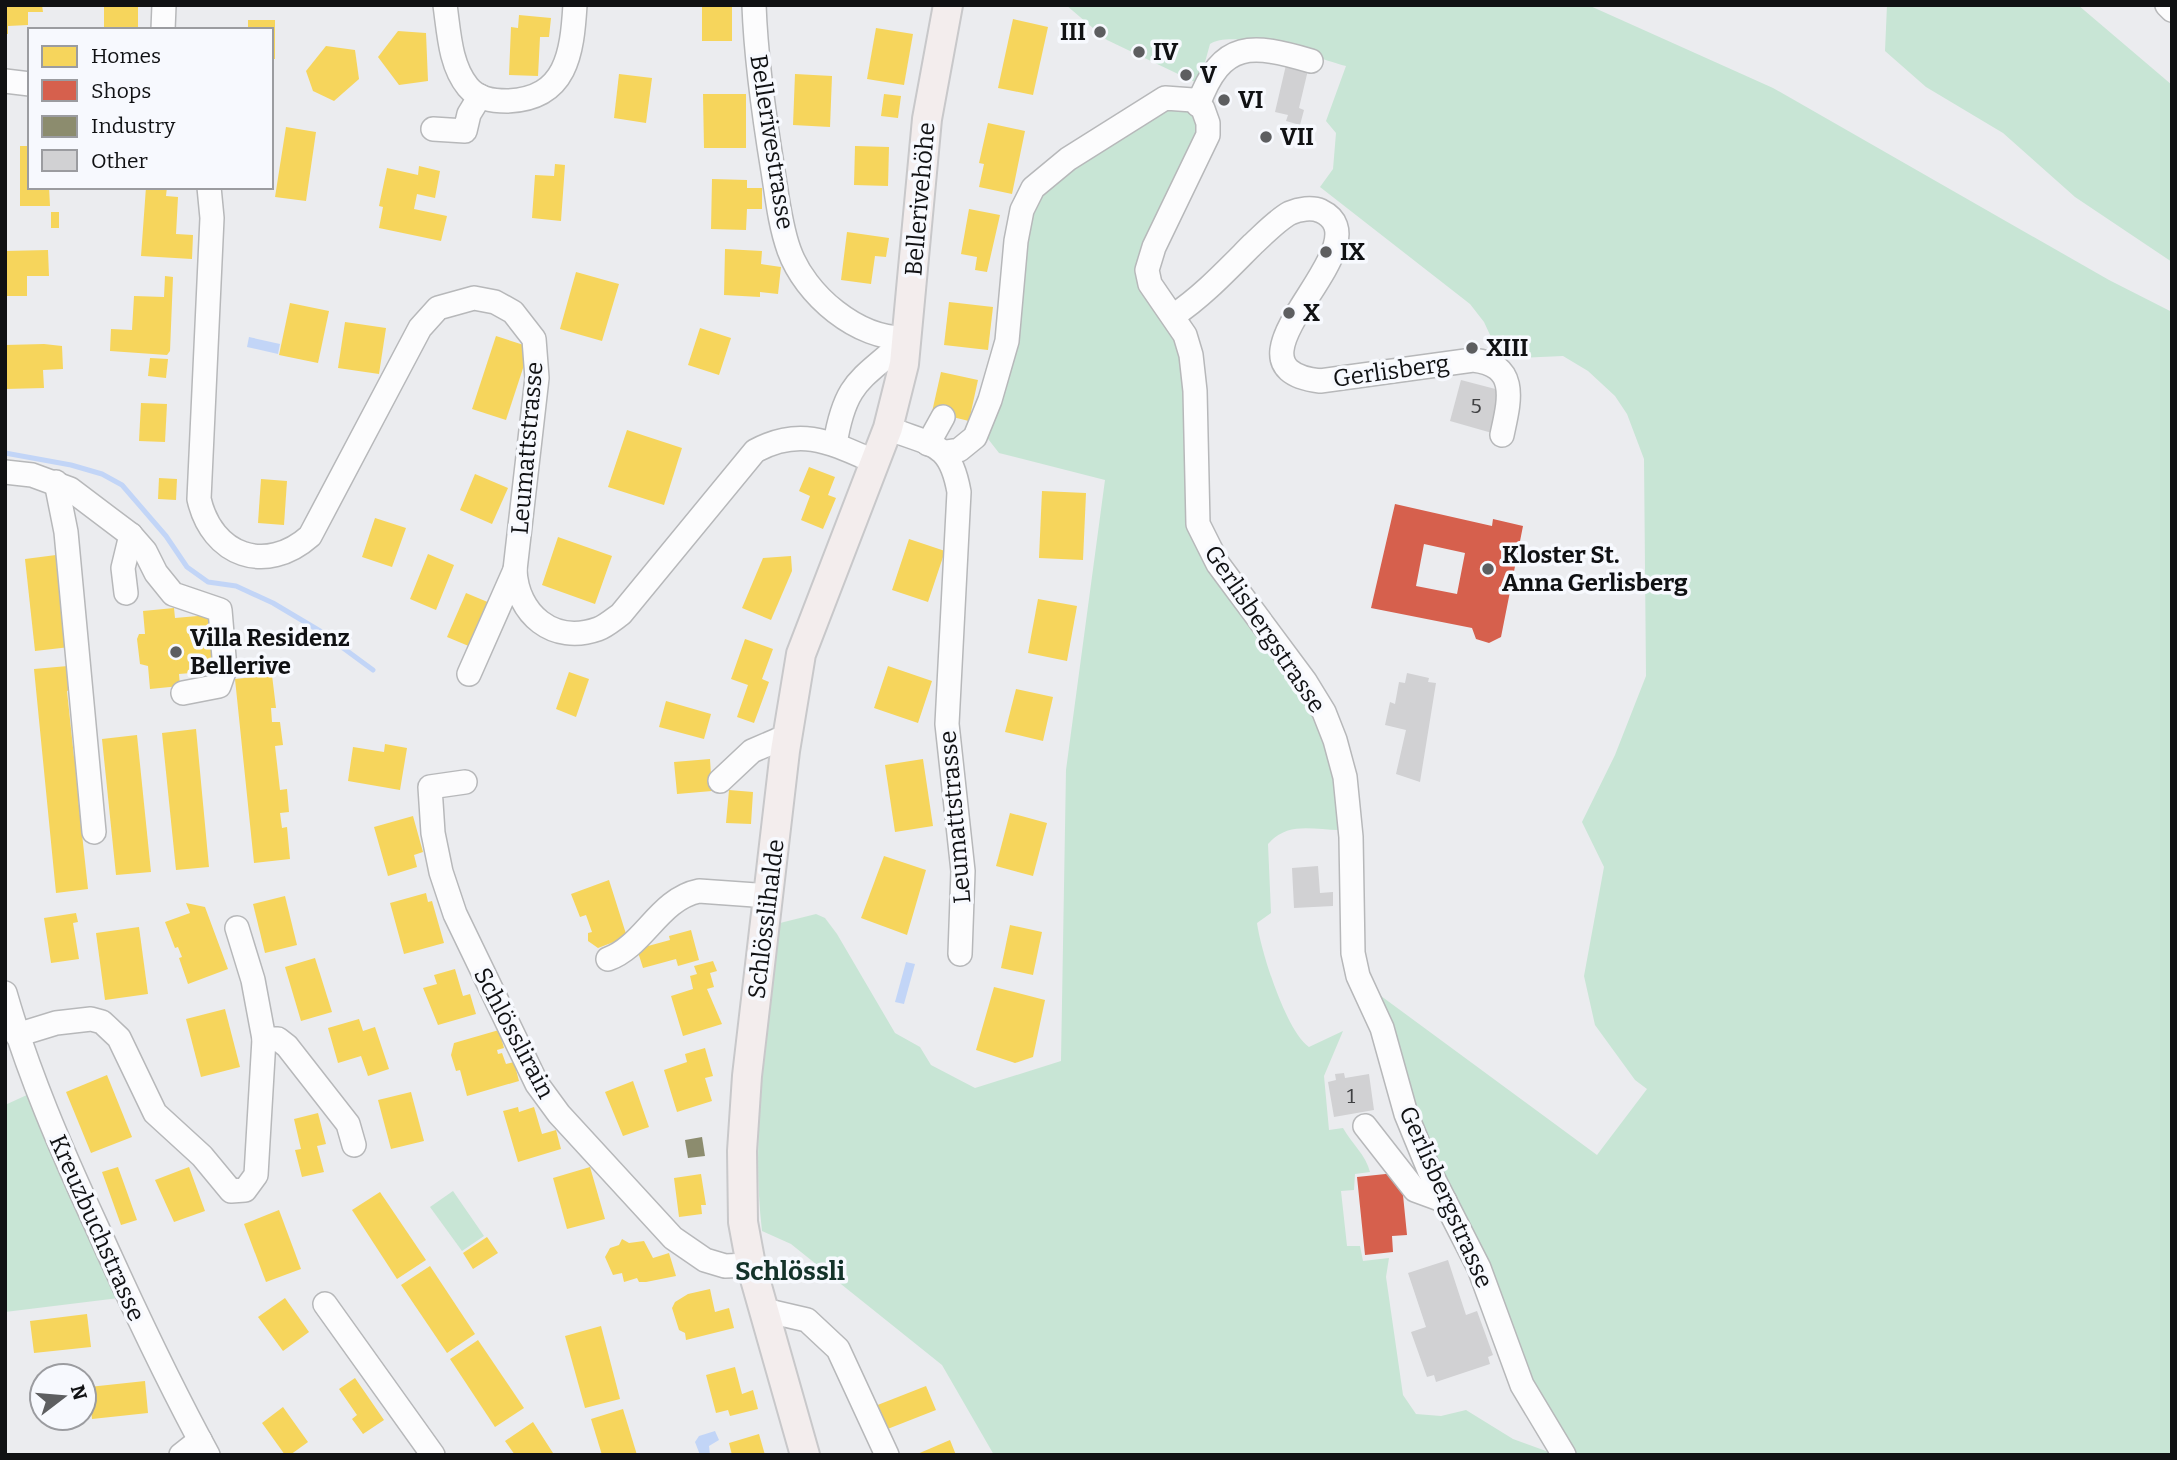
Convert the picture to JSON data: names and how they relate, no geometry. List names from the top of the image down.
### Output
{
  "streets": {
    "main road": ["Bellerivehöhe", "Schlösslihalde"],
    "street": [
      "Bellerivestrasse",
      "Gerlisberg",
      "Leumattstrasse",
      "Gerlisbergstrasse",
      "Schlösslirain",
      "Kreuzbuchstrasse"
    ]
  },
  "crossings": [
    ["Bellerivestrasse", "Bellerivehöhe"],
    ["Bellerivehöhe", "Schlösslihalde"],
    ["Gerlisberg", "Gerlisbergstrasse"],
    ["Leumattstrasse", "Schlösslihalde"],
    ["Schlösslihalde", "Schlösslirain"]
  ],
  "districts": ["Schlössli"],
  "places": [
    "III",
    "IV",
    "V",
    "VI",
    "VII",
    "IX",
    "X",
    "XIII",
    "Kloster St. Anna Gerlisberg",
    "Villa Residenz Bellerive"
  ],
  "house_numbers": ["5", "1"],
  "legend": [
    "Homes",
    "Shops",
    "Industry",
    "Other"
  ],
  "north": "right"
}
